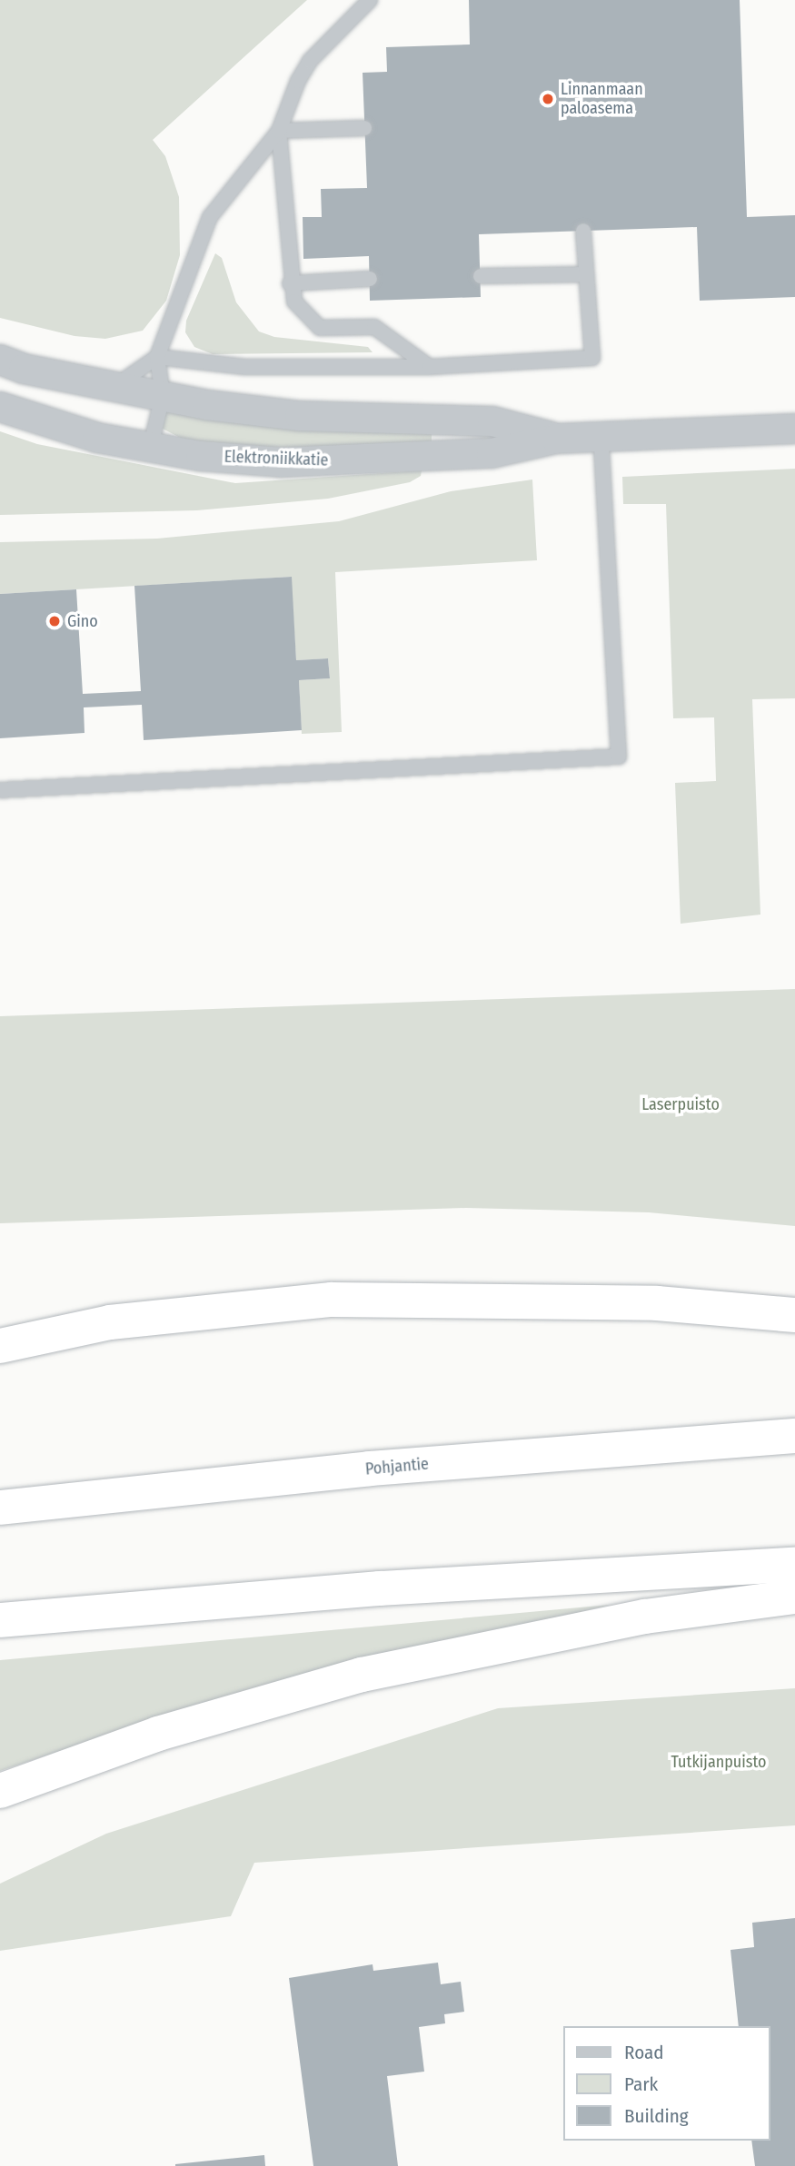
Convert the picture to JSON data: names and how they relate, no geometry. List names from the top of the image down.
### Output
{
  "streets": {
    "highway": ["Pohjantie"],
    "street": ["Elektroniikkatie"]
  },
  "parks": ["Laserpuisto", "Tutkijanpuisto"],
  "places": ["Linnanmaan paloasema", "Gino"],
  "legend": ["Road", "Park", "Building"]
}
